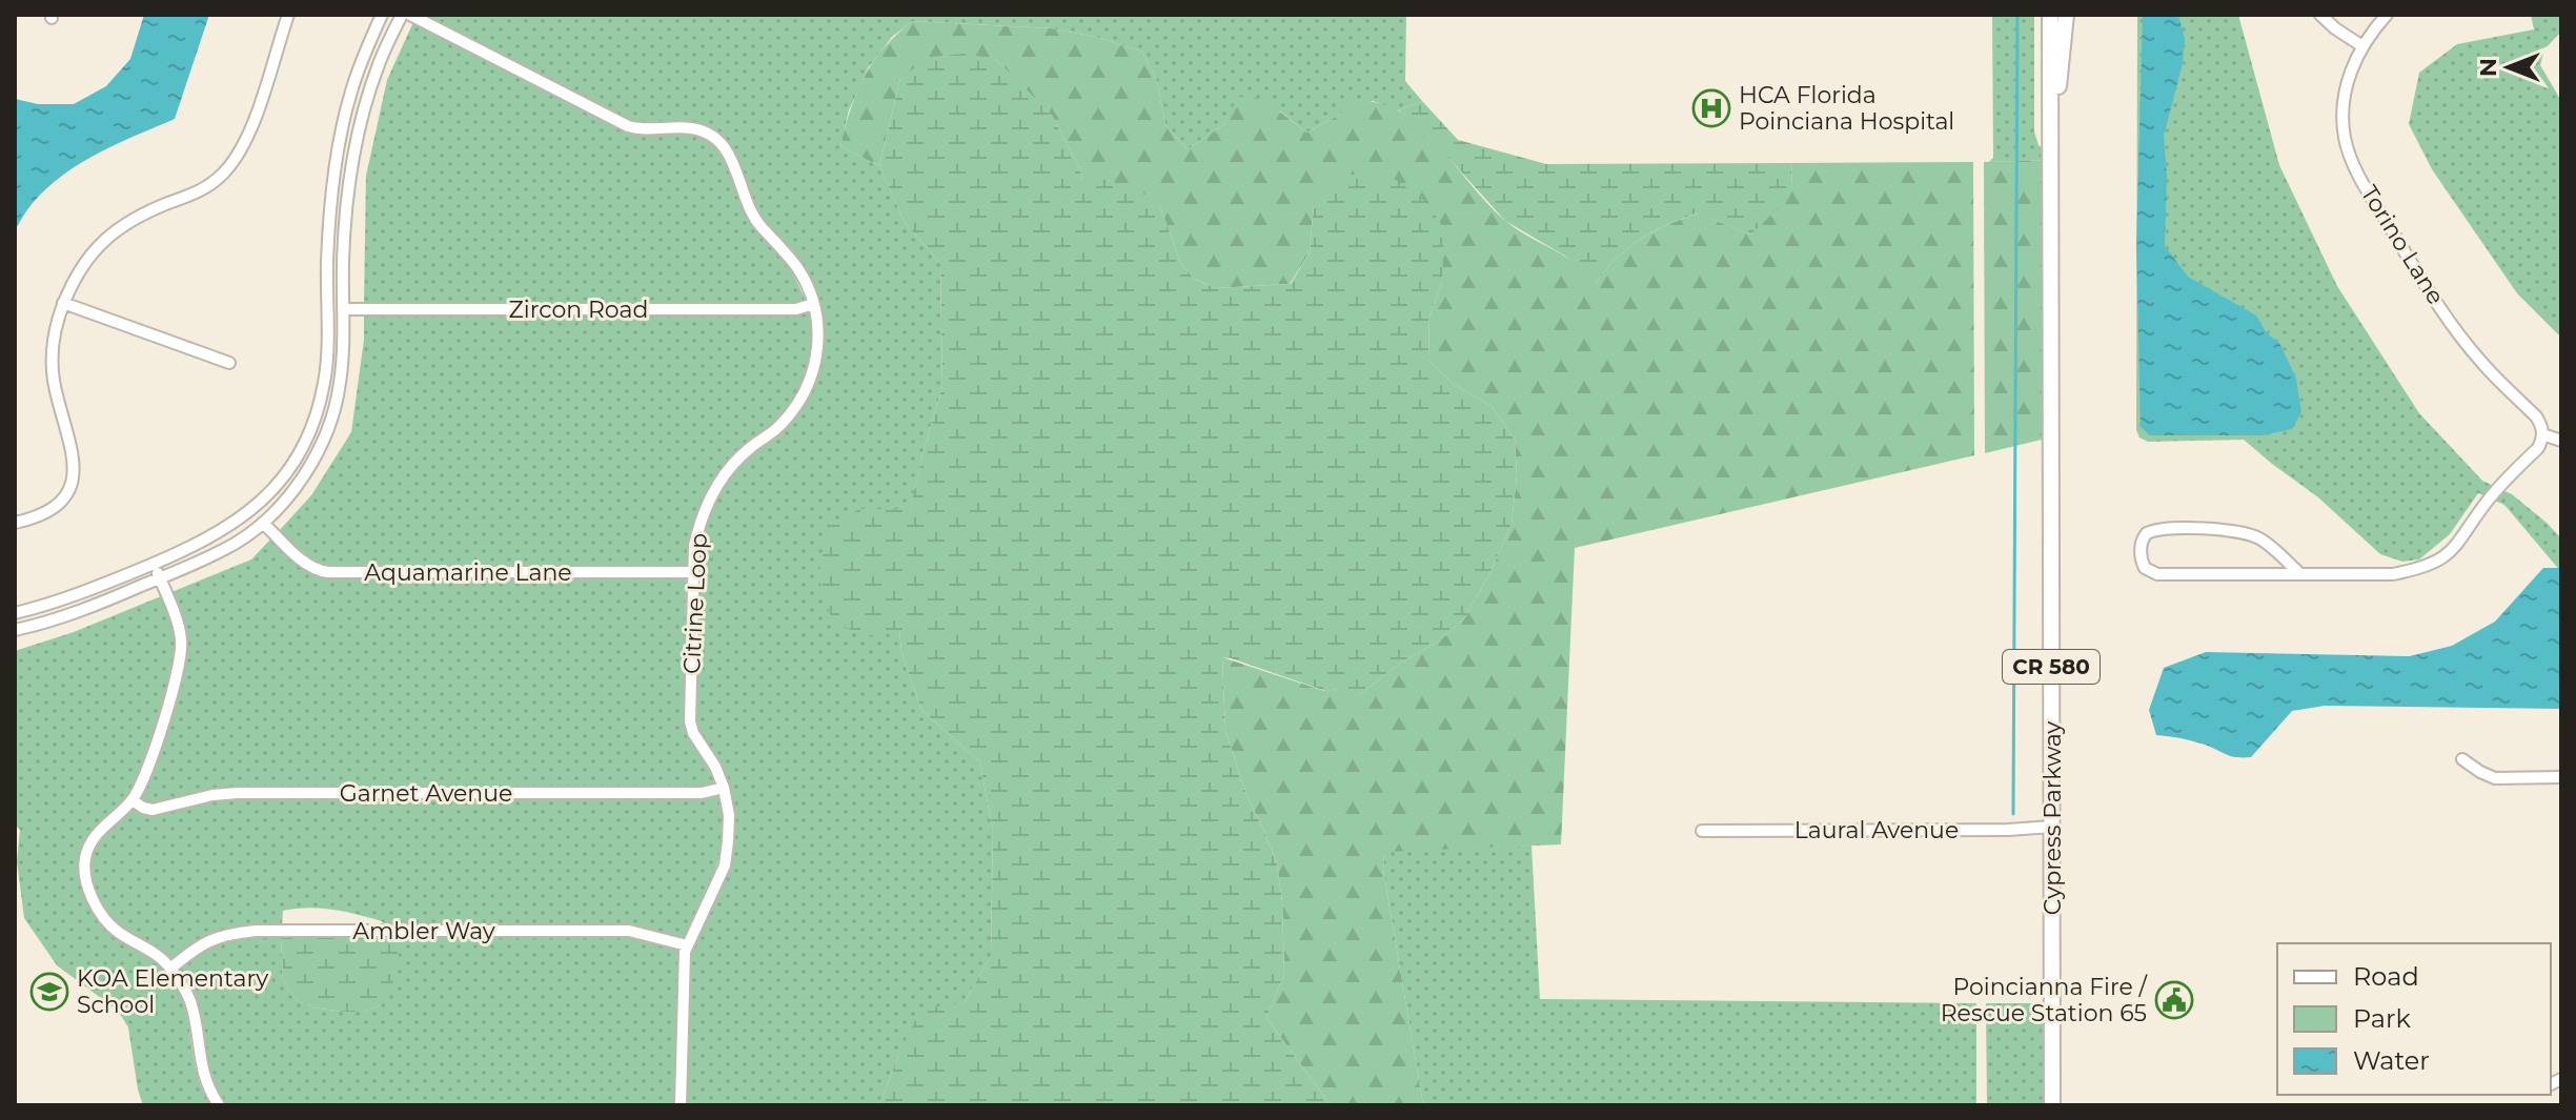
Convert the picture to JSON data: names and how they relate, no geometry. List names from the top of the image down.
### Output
{
  "streets": {
    "main road": ["CR 580", "Cypress Parkway"],
    "street": [
      "Torino Lane",
      "Zircon Road",
      "Aquamarine Lane",
      "Citrine Loop",
      "Garnet Avenue",
      "Laural Avenue",
      "Ambler Way"
    ]
  },
  "crossings": [
    ["Zircon Road", "Citrine Loop"],
    ["Aquamarine Lane", "Citrine Loop"],
    ["Citrine Loop", "Garnet Avenue"],
    ["Citrine Loop", "Ambler Way"],
    ["Cypress Parkway", "Laural Avenue"]
  ],
  "places": {
    "hospital": ["HCA Florida Poinciana Hospital"],
    "school or university": ["KOA Elementary School"],
    "public building": ["Poincianna Fire / Rescue Station 65"]
  },
  "legend": ["Road", "Park", "Water"],
  "north": "left"
}
